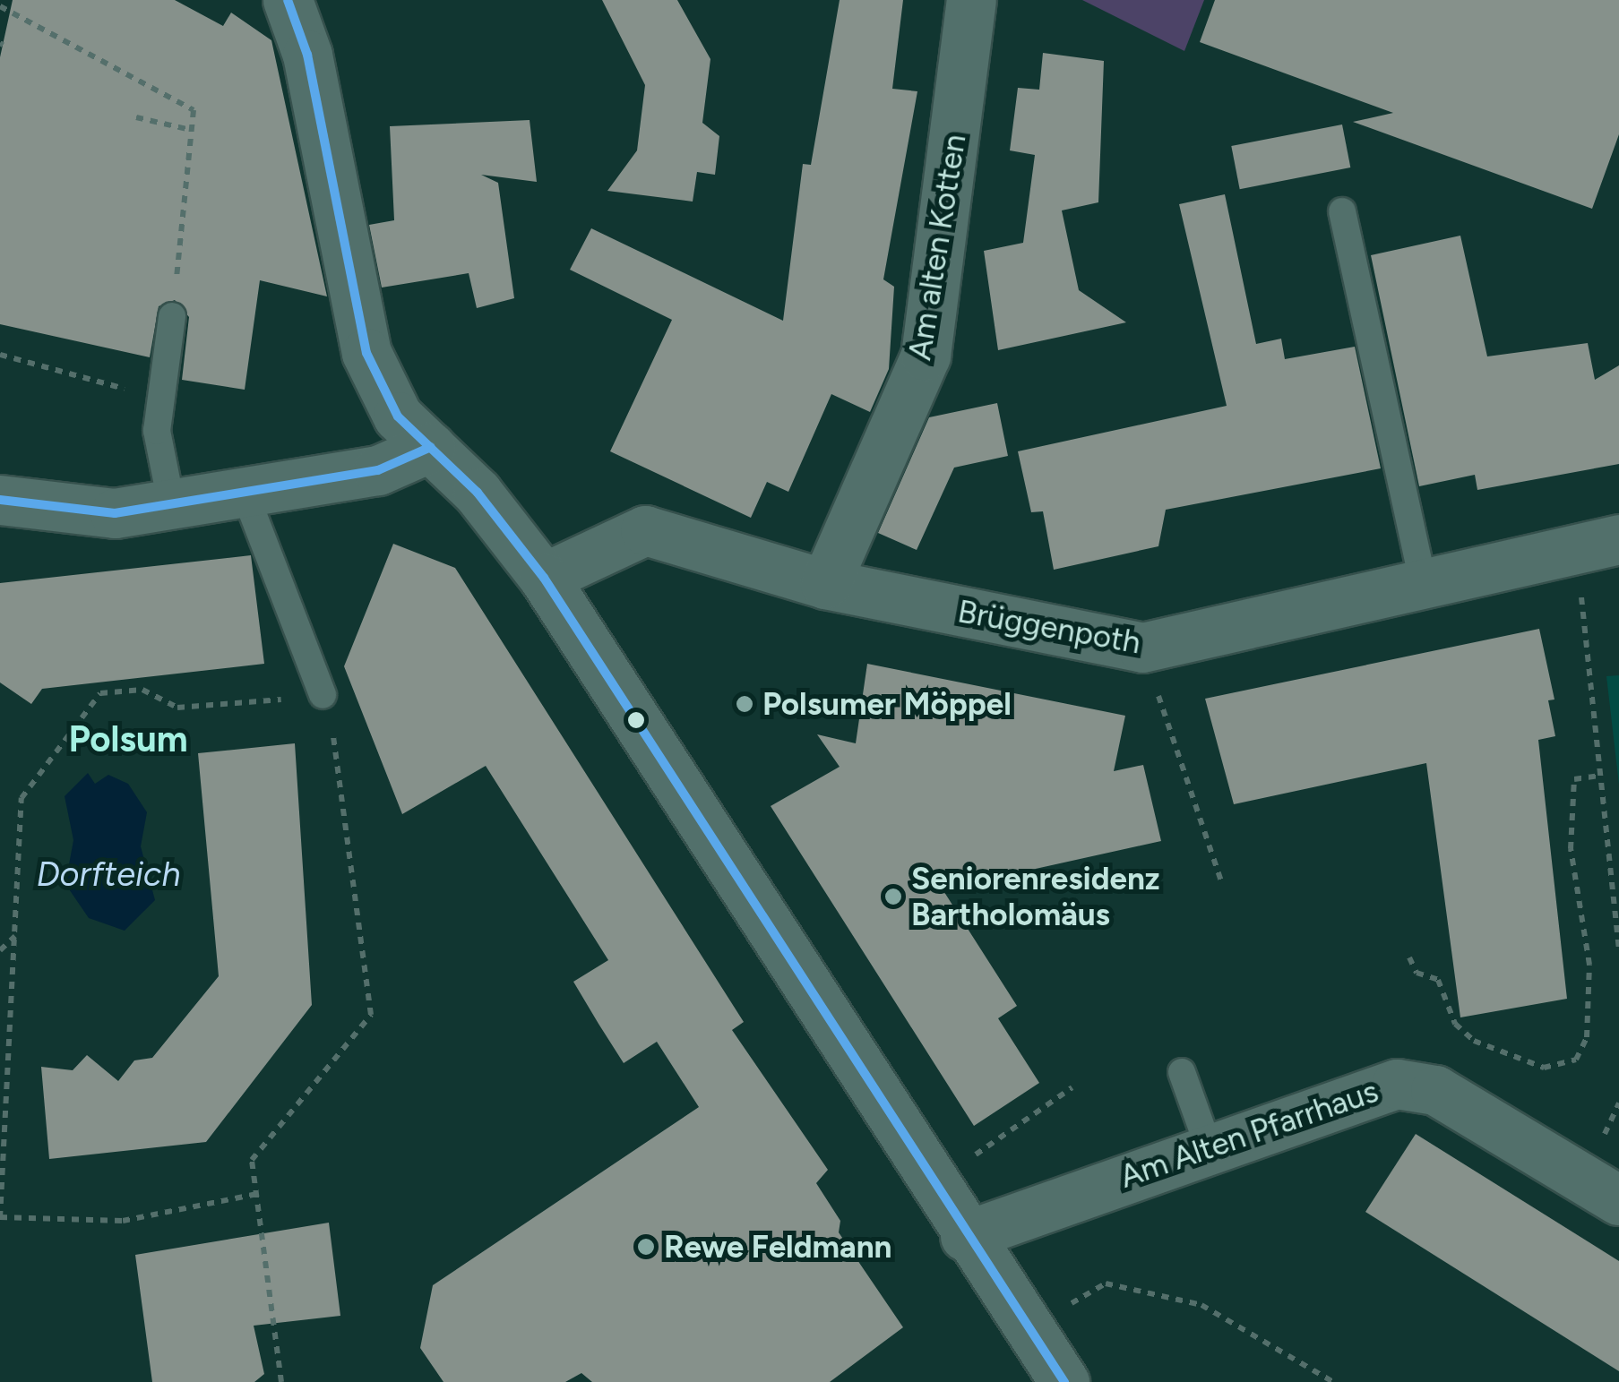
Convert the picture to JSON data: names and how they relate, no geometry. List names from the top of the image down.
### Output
{
  "streets": {
    "street": ["Am alten Kotten", "Brüggenpoth", "Am Alten Pfarrhaus"]
  },
  "crossings": [
    ["Am alten Kotten", "Brüggenpoth"]
  ],
  "districts": ["Polsum"],
  "water": ["Dorfteich"],
  "places": ["Polsumer Möppel", "Seniorenresidenz Bartholomäus", "Rewe Feldmann"]
}
